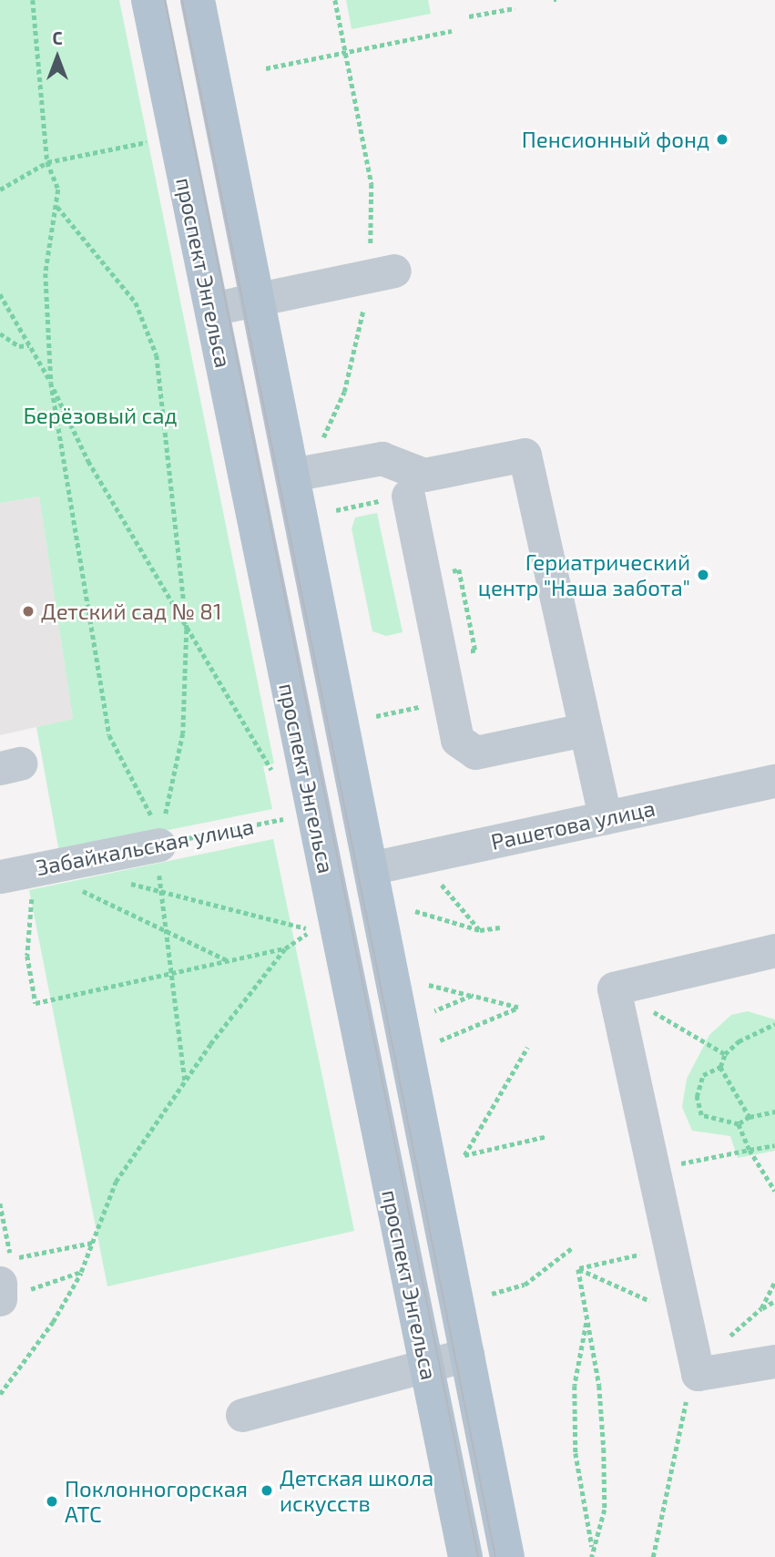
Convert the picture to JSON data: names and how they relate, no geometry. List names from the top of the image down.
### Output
{
  "streets": {
    "main road": ["проспект Энгельса"],
    "street": ["Рашетова улица", "Забайкальская улица"]
  },
  "crossings": [
    ["проспект Энгельса", "Рашетова улица"]
  ],
  "parks": ["Берёзовый сад"],
  "places": [
    "Пенсионный фонд",
    "Гериатрический центр \"Наша забота\"",
    "Детский сад № 81",
    "Детская школа искусств",
    "Поклонногорская АТС"
  ],
  "north": "top"
}
